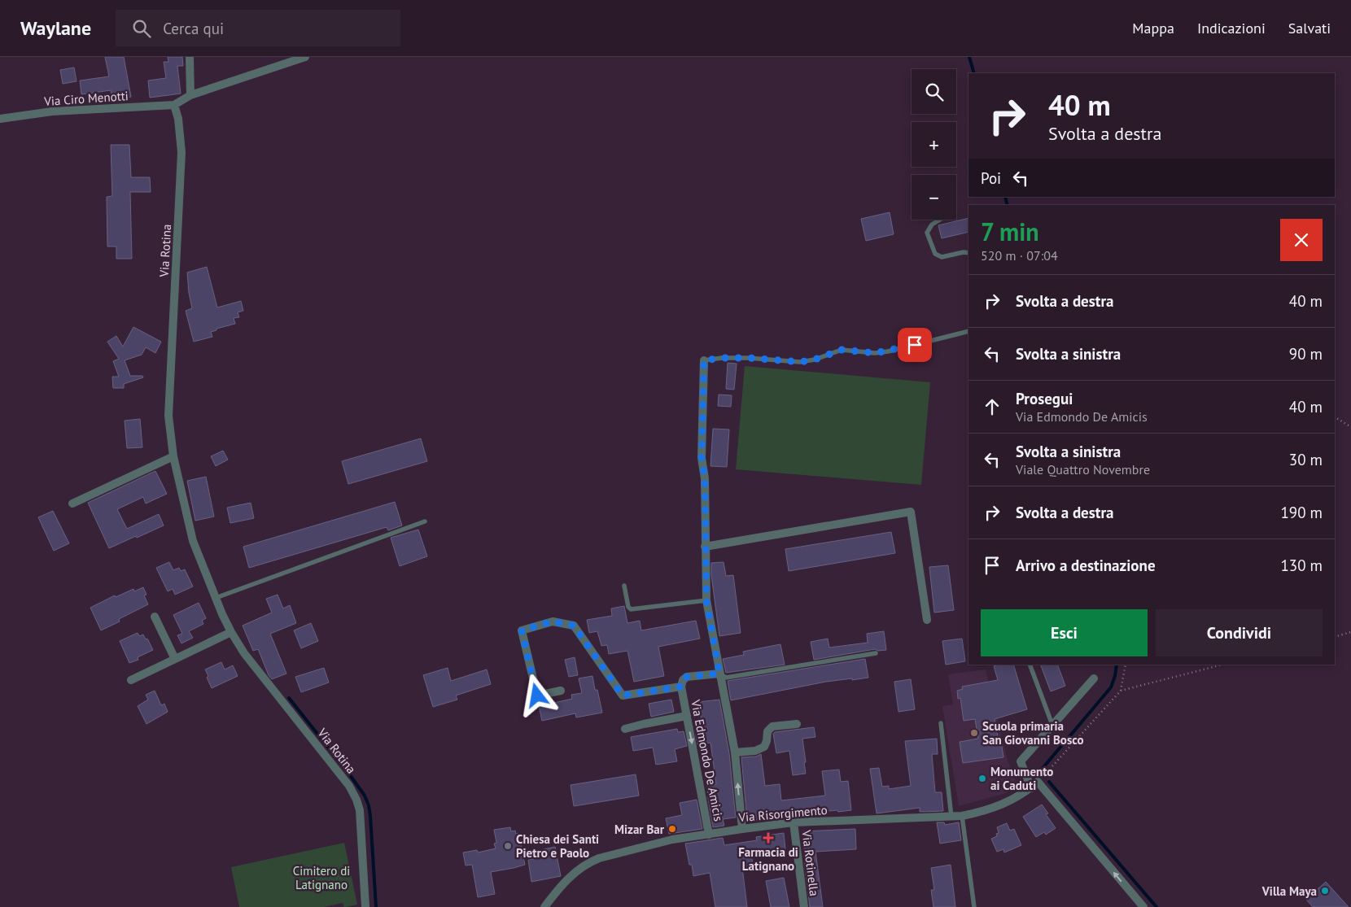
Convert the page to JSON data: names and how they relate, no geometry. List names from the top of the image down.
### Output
{
  "streets": {
    "street": [
      "Via Ciro Menotti",
      "Via Rotina",
      "Via Edmondo De Amicis",
      "Via Risorgimento",
      "Via Rotinella"
    ]
  },
  "crossings": [
    ["Via Ciro Menotti", "Via Rotina"],
    ["Via Edmondo De Amicis", "Via Risorgimento"],
    ["Via Risorgimento", "Via Rotinella"]
  ],
  "parks": ["Cimitero di Latignano"],
  "places": {
    "other": [
      "Scuola primaria San Giovanni Bosco",
      "Monumento ai Caduti",
      "Mizar Bar",
      "Chiesa dei Santi Pietro e Paolo",
      "Villa Maya"
    ],
    "health": ["Farmacia di Latignano"]
  },
  "page": {
    "header": "Waylane",
    "search": "Cerca qui",
    "nav": ["Mappa", "Indicazioni", "Salvati"],
    "map_buttons": ["+", "−"],
    "turn": ["40 m", "Svolta a destra"],
    "then": "Poi",
    "heading": ["7 min", "520 m · 07:04"],
    "list": [
      {
        "name": "Svolta a destra",
        "value": "40 m"
      },
      {
        "name": "Svolta a sinistra",
        "value": "90 m"
      },
      {
        "name": "Prosegui",
        "note": "Via Edmondo De Amicis",
        "value": "40 m"
      },
      {
        "name": "Svolta a sinistra",
        "note": "Viale Quattro Novembre",
        "value": "30 m"
      },
      {
        "name": "Svolta a destra",
        "value": "190 m"
      },
      {
        "name": "Arrivo a destinazione",
        "value": "130 m"
      }
    ],
    "buttons": ["Esci", "Condividi"]
  }
}
